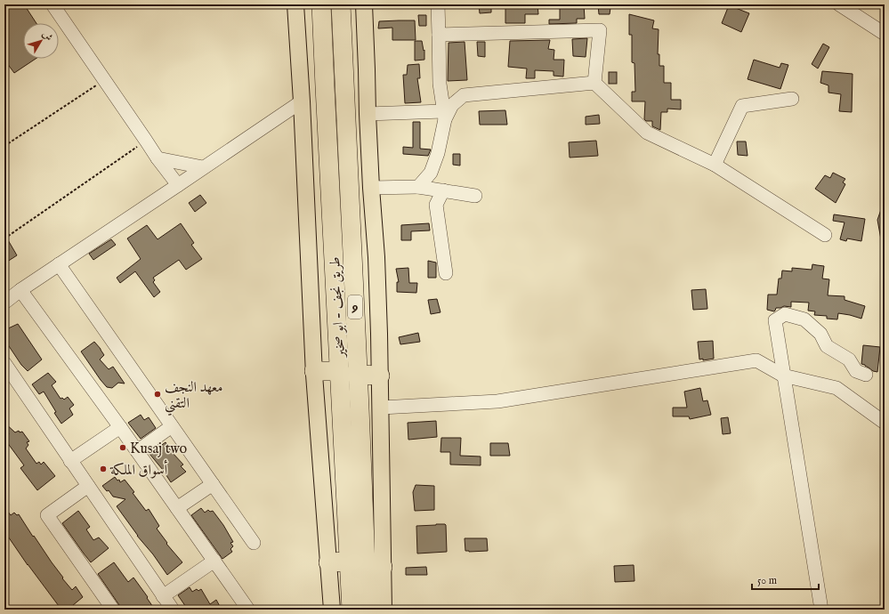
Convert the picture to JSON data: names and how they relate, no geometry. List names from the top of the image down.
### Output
{
  "streets": {
    "highway": ["طريق نجف - ابو صخير", "9"]
  },
  "places": ["معهد النجف التقني", "Kusaj two", "أسواق الملكة"],
  "scale_bar": "50 m",
  "north": "top right"
}
